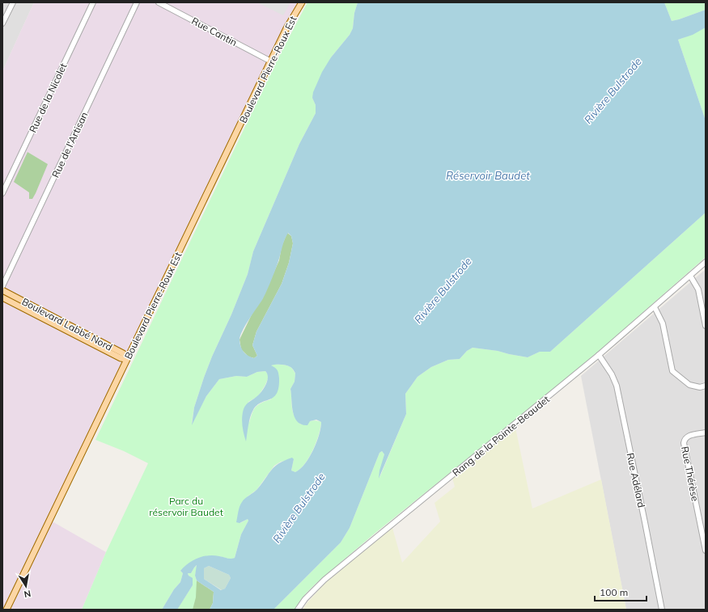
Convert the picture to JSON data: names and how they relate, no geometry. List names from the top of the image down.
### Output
{
  "streets": {
    "main road": ["Boulevard Pierre-Roux Est", "Boulevard Labbé Nord"],
    "street": [
      "Rue Cantin",
      "Rue de la Nicolet",
      "Rue de l'Artisan",
      "Rang de la Pointe-Beaudet",
      "Rue Thérèse",
      "Rue Adélard"
    ]
  },
  "crossings": [
    ["Rue Cantin", "Boulevard Pierre-Roux Est"],
    ["Boulevard Pierre-Roux Est", "Boulevard Labbé Nord"],
    ["Rang de la Pointe-Beaudet", "Rue Adélard"]
  ],
  "water": ["Rivière Bulstrode", "Réservoir Baudet"],
  "parks": ["Parc du réservoir Baudet"],
  "scale_bar": "100 m",
  "north": "bottom"
}
